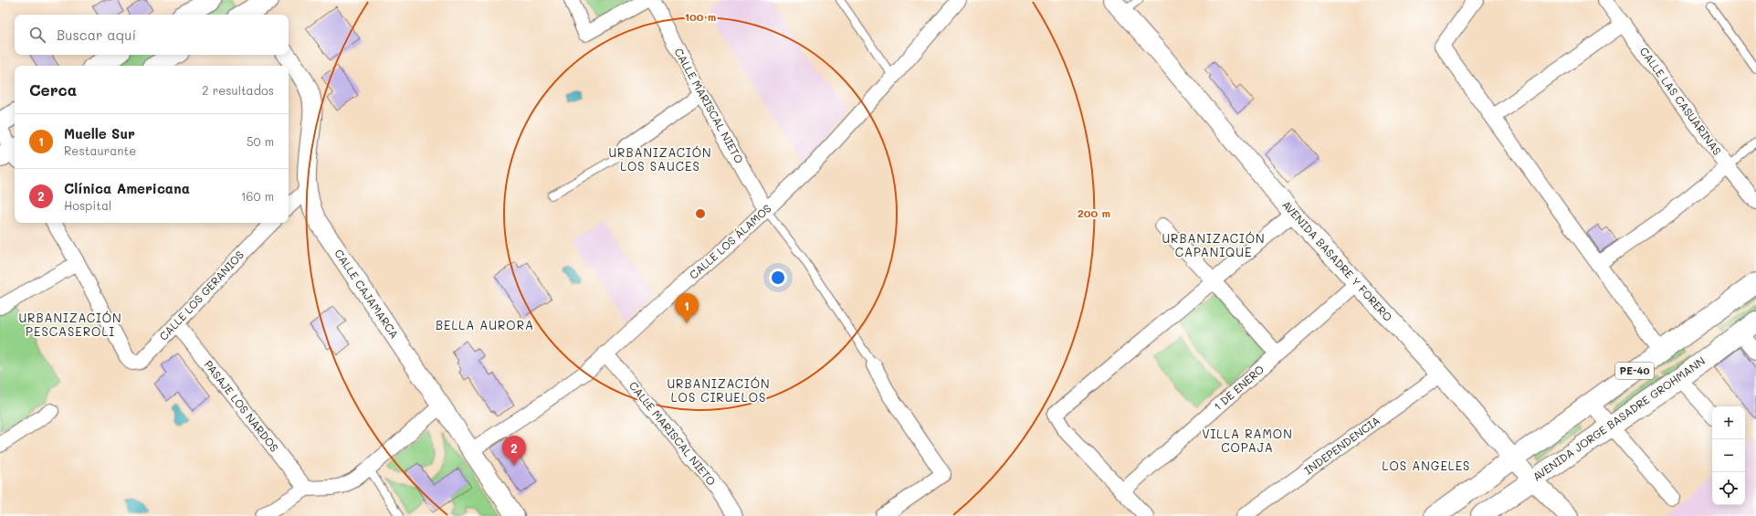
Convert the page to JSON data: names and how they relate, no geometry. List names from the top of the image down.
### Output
{
  "streets": {
    "main road": ["PE-40", "AVENIDA JORGE BASADRE GROHMANN"],
    "street": [
      "CALLE LAS CASUARINAS",
      "CALLE MARISCAL NIETO",
      "CALLE LOS ÁLAMOS",
      "AVENIDA BASADRE Y FORERO",
      "CALLE CAJAMARCA",
      "CALLE LOS GERANIOS",
      "1 DE ENERO",
      "PASAJE LOS NARDOS",
      "INDEPENDENCIA"
    ]
  },
  "crossings": [
    ["CALLE MARISCAL NIETO", "CALLE LOS ÁLAMOS"],
    ["CALLE LOS ÁLAMOS", "CALLE CAJAMARCA"],
    ["AVENIDA BASADRE Y FORERO", "PE-40"],
    ["AVENIDA BASADRE Y FORERO", "1 DE ENERO"],
    ["AVENIDA BASADRE Y FORERO", "AVENIDA JORGE BASADRE GROHMANN"],
    ["AVENIDA BASADRE Y FORERO", "INDEPENDENCIA"],
    ["CALLE LOS GERANIOS", "PASAJE LOS NARDOS"]
  ],
  "districts": [
    "URBANIZACIÓN LOS SAUCES",
    "URBANIZACIÓN CAPANIQUE",
    "URBANIZACIÓN PESCASEROLI",
    "BELLA AURORA",
    "URBANIZACIÓN LOS CIRUELOS",
    "VILLA RAMON COPAJA",
    "LOS ANGELES"
  ],
  "page": {
    "search": "Buscar aquí",
    "heading": ["Cerca", "2 resultados"],
    "list": [
      {
        "mark": "1",
        "name": "Muelle Sur",
        "note": "Restaurante",
        "value": "50 m"
      },
      {
        "mark": "2",
        "name": "Clínica Americana",
        "note": "Hospital",
        "value": "160 m"
      }
    ],
    "pins": ["1", "2"],
    "map_buttons": ["+", "−"]
  },
  "rings": ["100 m", "200 m"]
}
